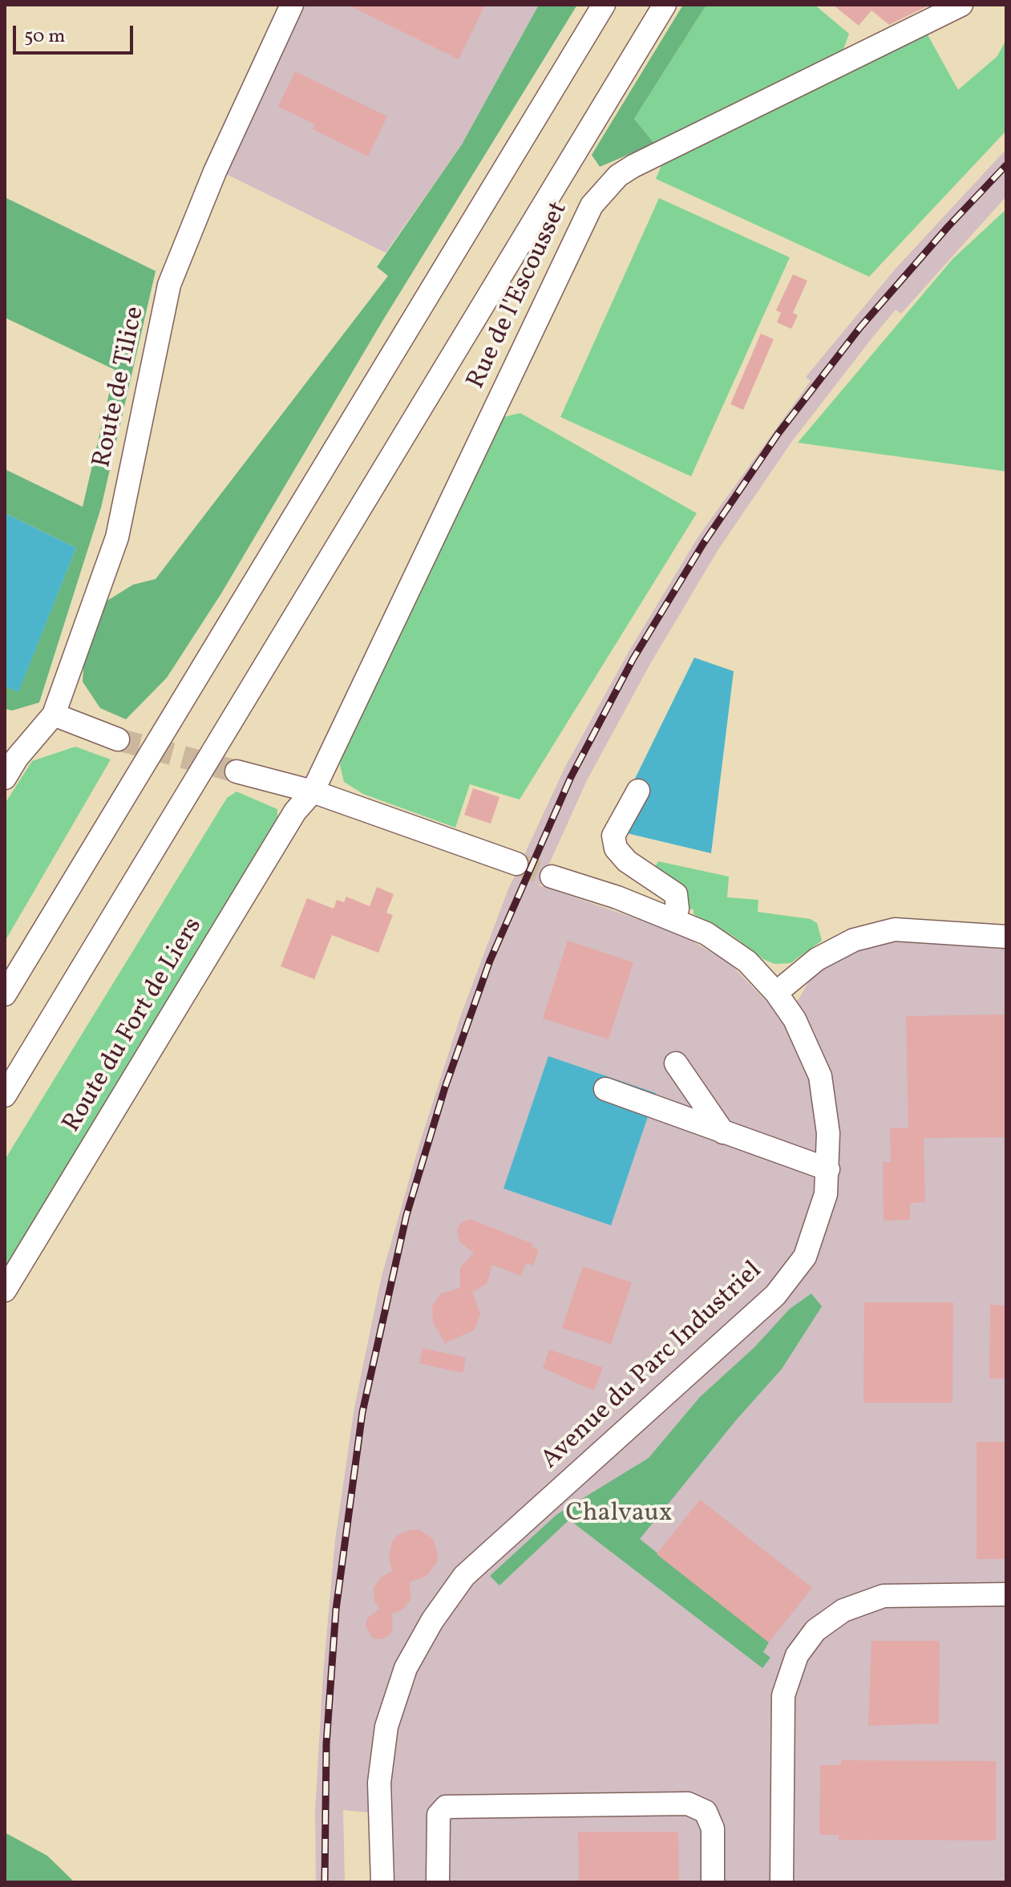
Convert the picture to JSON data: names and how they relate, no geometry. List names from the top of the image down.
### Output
{
  "streets": {
    "street": [
      "Rue de l'Escousset",
      "Route de Tilice",
      "Route du Fort de Liers",
      "Avenue du Parc Industriel"
    ]
  },
  "crossings": [
    ["Rue de l'Escousset", "Route du Fort de Liers"]
  ],
  "parks": ["Chalvaux"],
  "scale_bar": "50 m"
}
